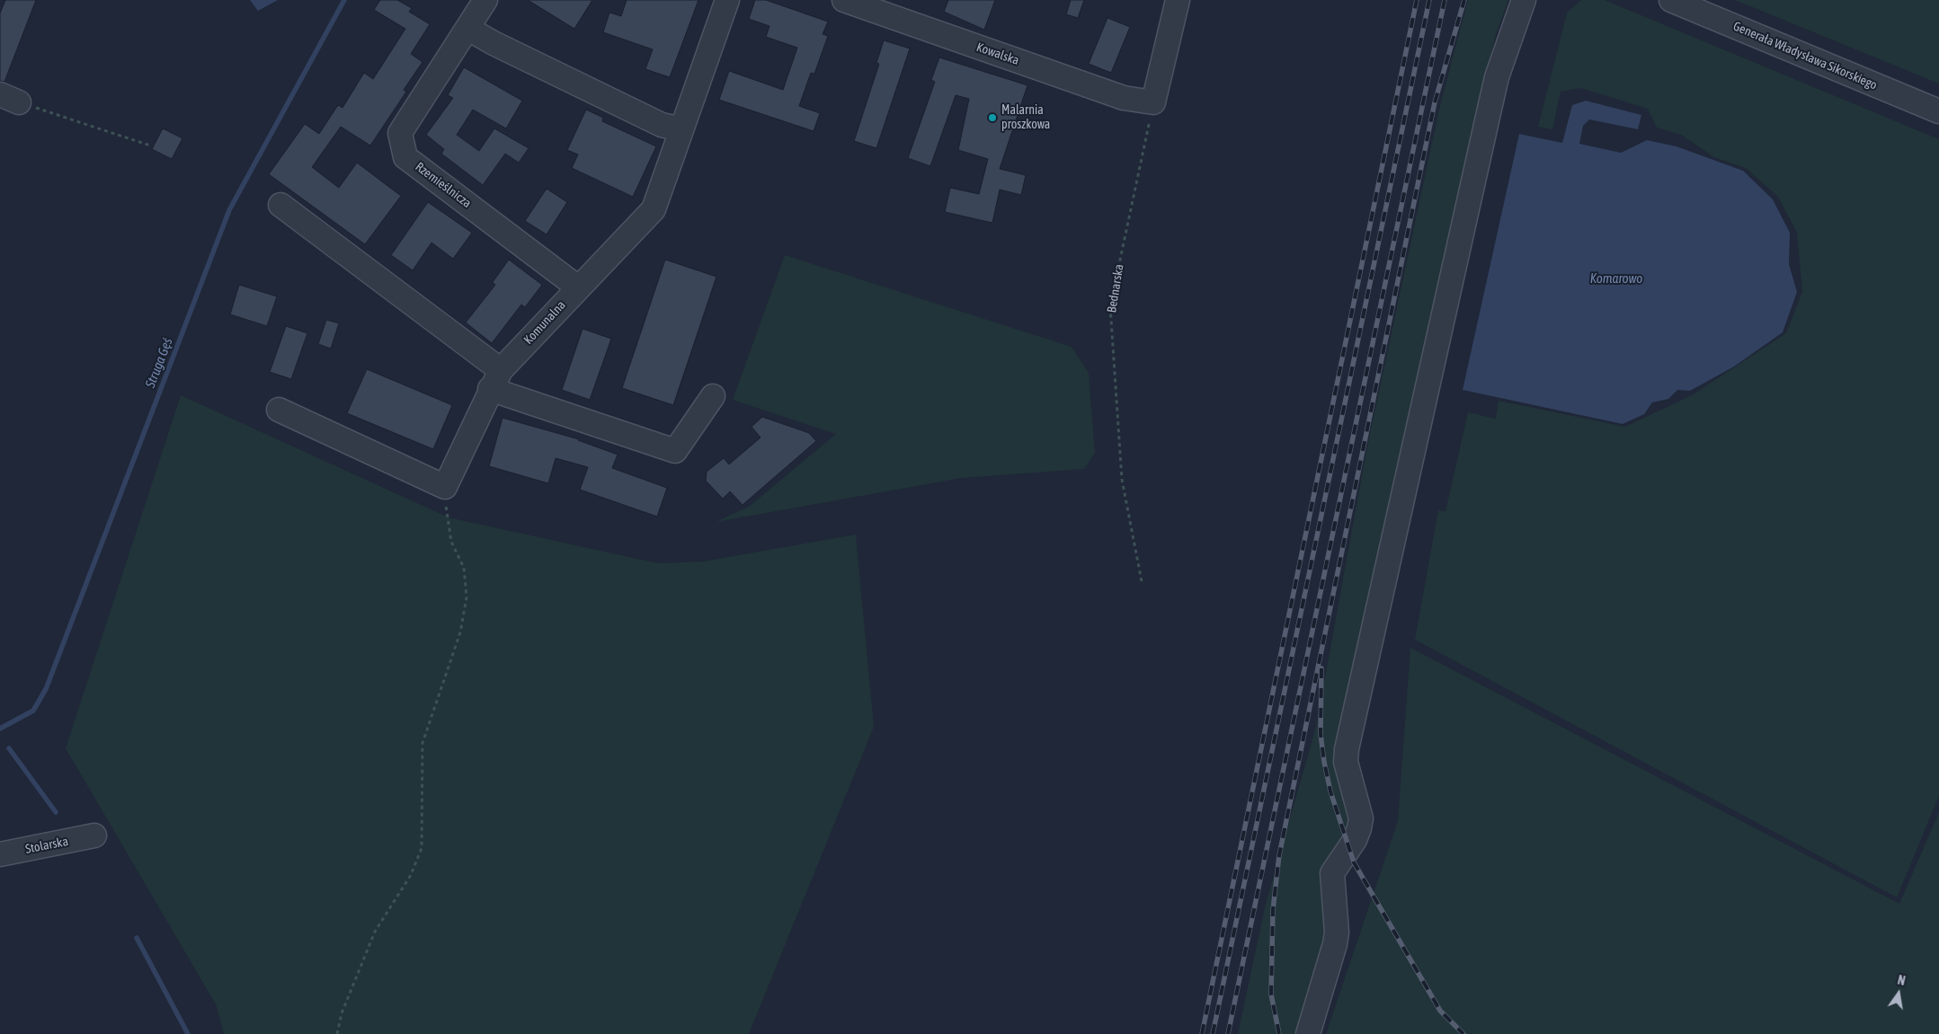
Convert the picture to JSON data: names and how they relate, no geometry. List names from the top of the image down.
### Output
{
  "streets": {
    "street": [
      "Kowalska",
      "Generała Władysława Sikorskiego",
      "Rzemieślnicza",
      "Komunalna",
      "Stolarska"
    ],
    "path": ["Bednarska"]
  },
  "crossings": [
    ["Kowalska", "Bednarska"],
    ["Rzemieślnicza", "Komunalna"]
  ],
  "water": ["Komarowo", "Struga Gęś"],
  "places": ["Malarnia proszkowa"],
  "north": "top"
}
